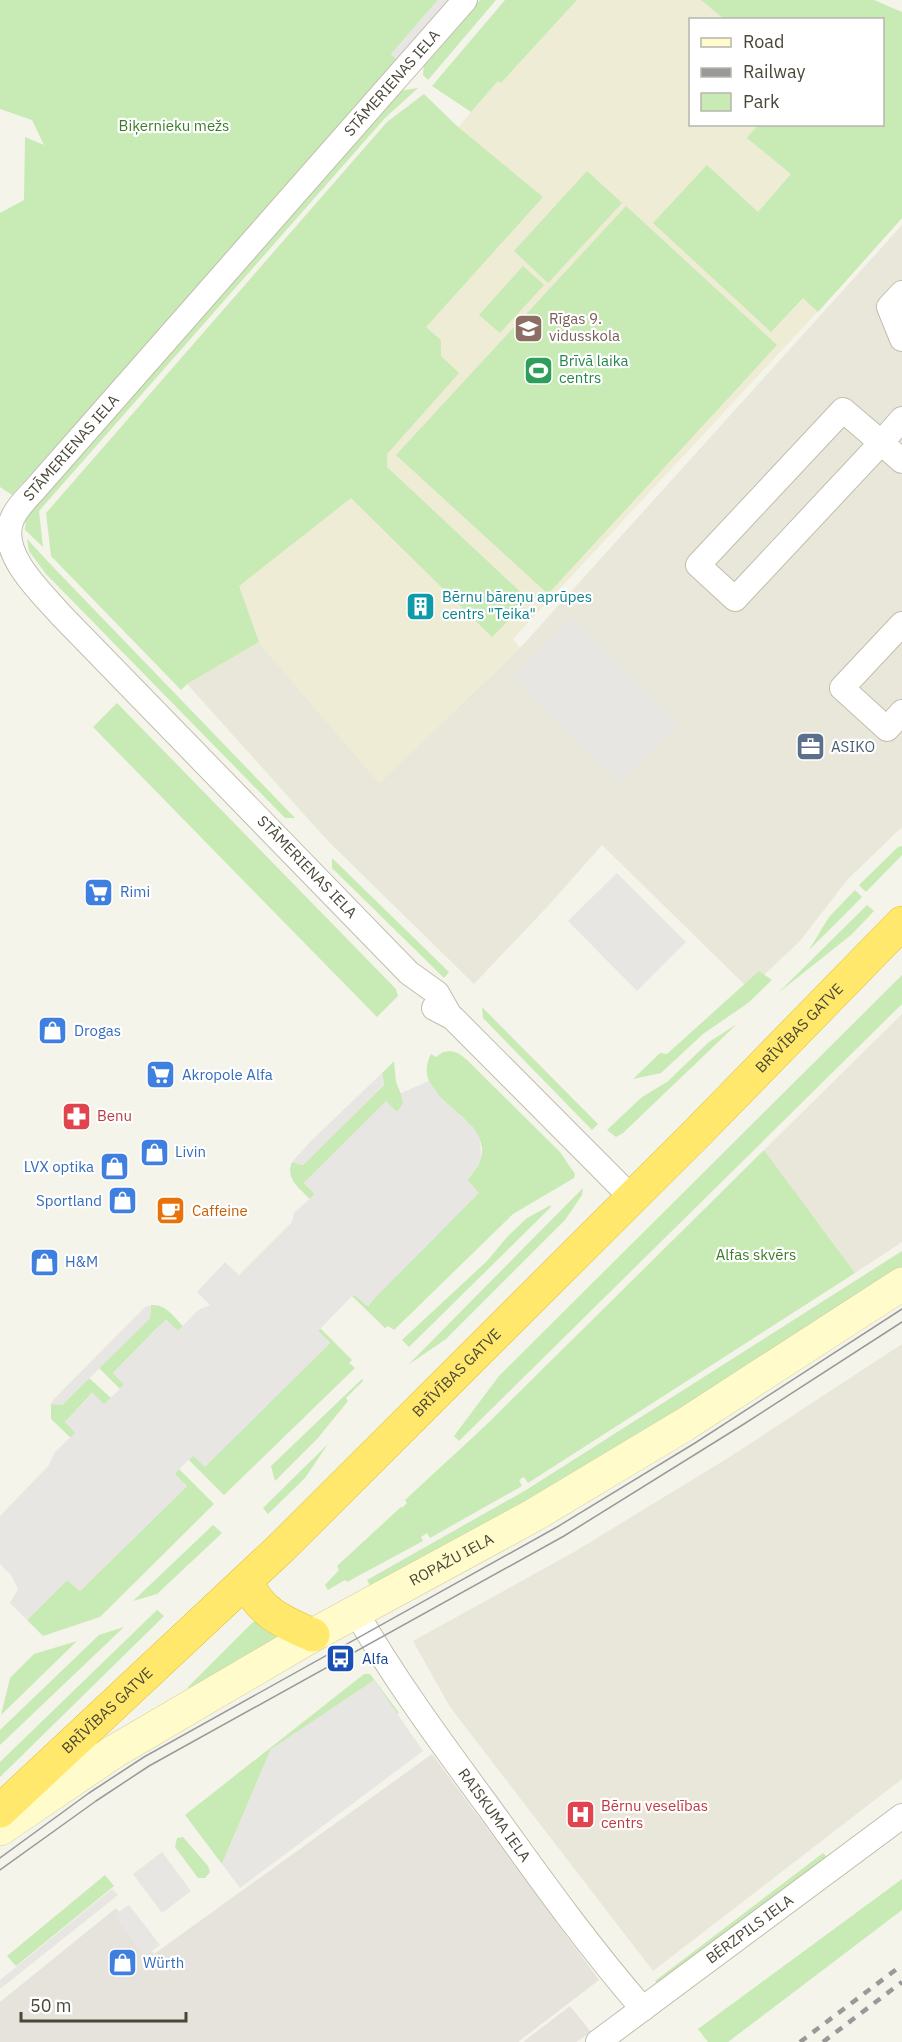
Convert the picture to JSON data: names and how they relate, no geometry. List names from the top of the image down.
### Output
{
  "streets": {
    "highway": ["BRĪVĪBAS GATVE"],
    "street": [
      "STĀMERIENAS IELA",
      "ROPAŽU IELA",
      "RAISKUMA IELA",
      "BĒRZPILS IELA"
    ]
  },
  "crossings": [
    ["STĀMERIENAS IELA", "BRĪVĪBAS GATVE"],
    ["ROPAŽU IELA", "RAISKUMA IELA"],
    ["RAISKUMA IELA", "BĒRZPILS IELA"]
  ],
  "parks": ["Biķernieku mežs", "Alfas skvērs"],
  "places": {
    "school or university": ["Rīgas 9. vidusskola"],
    "sports": ["Brīvā laika centrs"],
    "building": ["Bērnu bāreņu aprūpes centrs \"Teika\""],
    "office": ["ASIKO"],
    "supermarket": ["Rimi", "Akropole Alfa"],
    "shop": [
      "Drogas",
      "Livin",
      "LVX optika",
      "Sportland",
      "H&M",
      "Würth"
    ],
    "pharmacy": ["Benu"],
    "cafe": ["Caffeine"],
    "bus stop": ["Alfa"],
    "hospital": ["Bērnu veselības centrs"]
  },
  "legend": ["Road", "Railway", "Park"],
  "scale_bar": "50 m"
}
